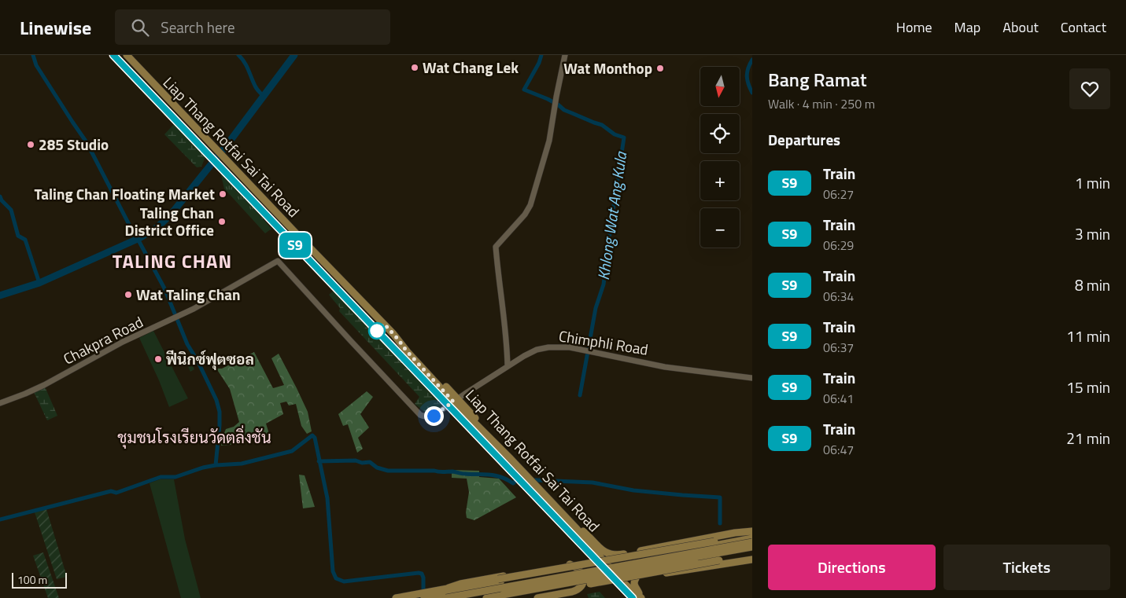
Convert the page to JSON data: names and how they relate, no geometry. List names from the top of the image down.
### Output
{
  "streets": {
    "main road": ["Liap Thang Rotfai Sai Tai Road"],
    "street": ["Chakpra Road", "Chimphli Road"]
  },
  "crossings": [
    ["Liap Thang Rotfai Sai Tai Road", "Chimphli Road"],
    ["Chakpra Road", "Chimphli Road"]
  ],
  "districts": ["TALING CHAN", "ชุมชนโรงเรียนวัดตลิ่งชัน"],
  "water": ["Khlong Wat Ang Kula"],
  "places": [
    "Wat Chang Lek",
    "Wat Monthop",
    "285 Studio",
    "Taling Chan Floating Market",
    "Taling Chan District Office",
    "Wat Taling Chan",
    "ฟีนิกซ์ฟุตซอล"
  ],
  "scale_bar": "100 m",
  "north": "bottom",
  "page": {
    "header": "Linewise",
    "search": "Search here",
    "nav": [
      "Home",
      "Map",
      "About",
      "Contact"
    ],
    "on_map": "S9",
    "heading": [
      ["Bang Ramat", "Walk · 4 min · 250 m"],
      "Departures"
    ],
    "map_buttons": ["+", "−"],
    "list": [
      {
        "mark": "S9",
        "name": "Train",
        "note": "06:27",
        "value": "1 min"
      },
      {
        "mark": "S9",
        "name": "Train",
        "note": "06:29",
        "value": "3 min"
      },
      {
        "mark": "S9",
        "name": "Train",
        "note": "06:34",
        "value": "8 min"
      },
      {
        "mark": "S9",
        "name": "Train",
        "note": "06:37",
        "value": "11 min"
      },
      {
        "mark": "S9",
        "name": "Train",
        "note": "06:41",
        "value": "15 min"
      },
      {
        "mark": "S9",
        "name": "Train",
        "note": "06:47",
        "value": "21 min"
      }
    ],
    "buttons": ["Directions", "Tickets"],
    "scale": "100 m"
  }
}
